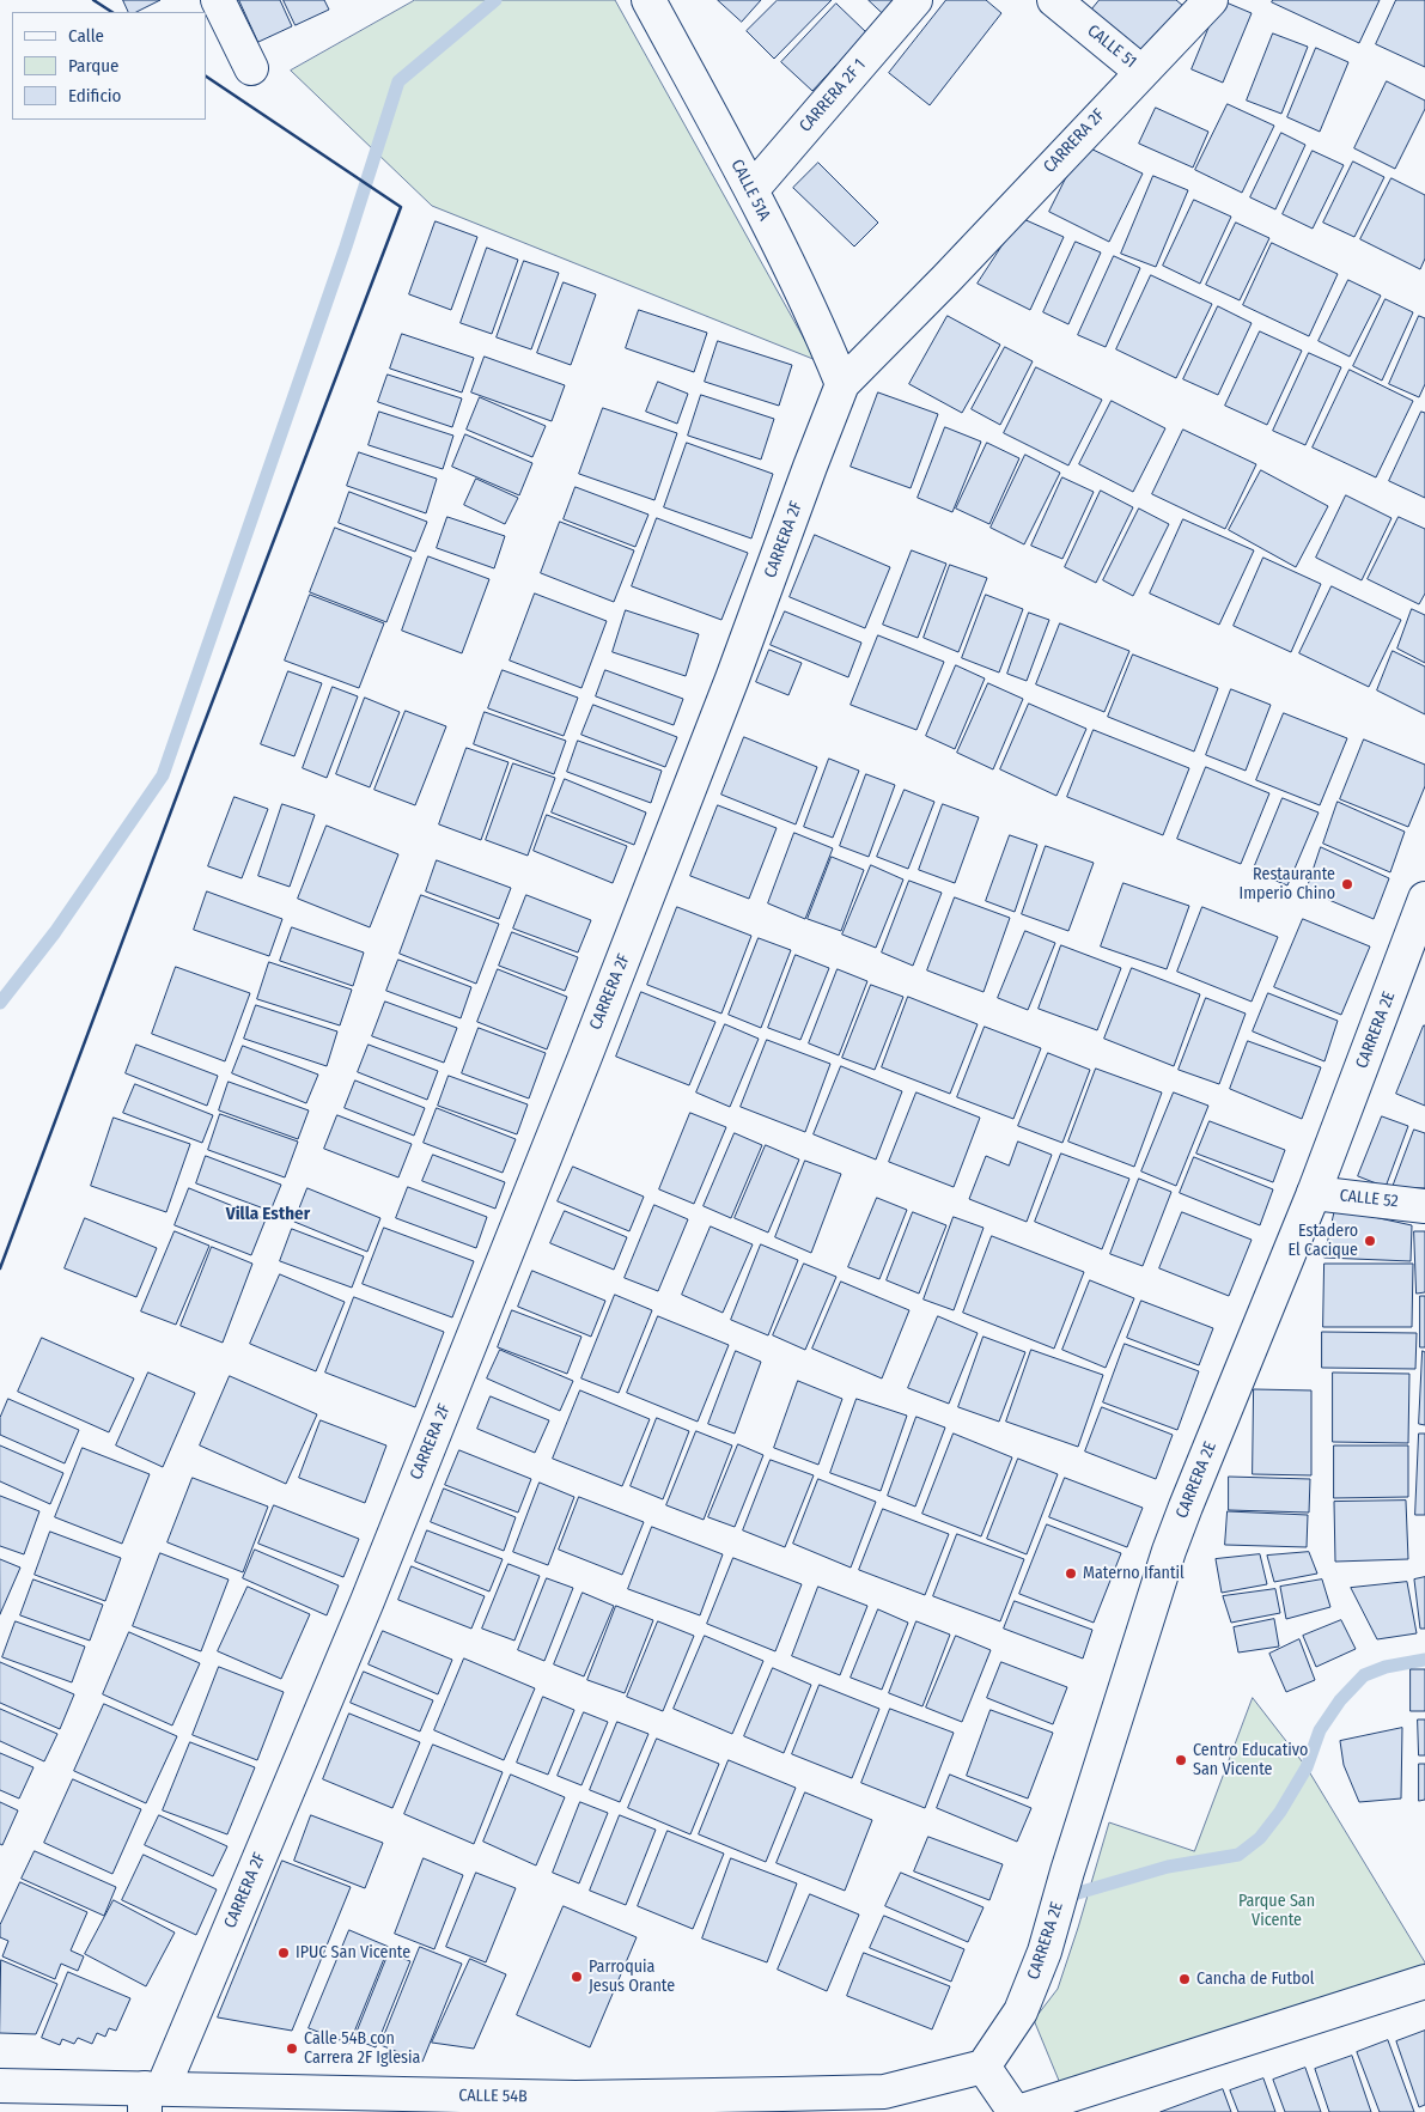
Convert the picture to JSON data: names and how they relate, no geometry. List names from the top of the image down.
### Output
{
  "streets": {
    "street": [
      "CALLE 51",
      "CARRERA 2F 1",
      "CARRERA 2F",
      "CALLE 51A",
      "CARRERA 2E",
      "CALLE 52",
      "CALLE 54B"
    ]
  },
  "crossings": [
    ["CALLE 51", "CARRERA 2F"],
    ["CARRERA 2F 1", "CALLE 51A"],
    ["CARRERA 2F", "CALLE 51A"],
    ["CARRERA 2F", "CALLE 54B"],
    ["CARRERA 2E", "CALLE 52"],
    ["CARRERA 2E", "CALLE 54B"]
  ],
  "districts": ["Villa Esther"],
  "parks": ["Parque San Vicente"],
  "places": [
    "Restaurante Imperio Chino",
    "Estadero El Cacique",
    "Materno Ifantil",
    "Centro Educativo San Vicente",
    "IPUC San Vicente",
    "Parroquia Jesus Orante",
    "Cancha de Futbol",
    "Calle 54B con Carrera 2F Iglesia"
  ],
  "legend": ["Calle", "Parque", "Edificio"]
}
